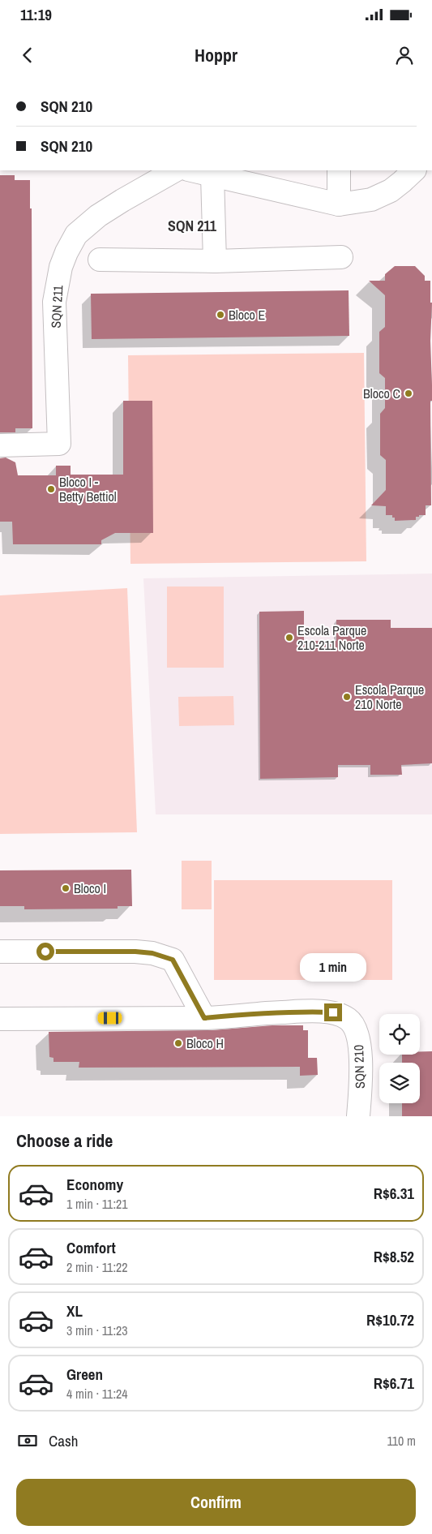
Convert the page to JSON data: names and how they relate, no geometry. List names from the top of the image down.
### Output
{
  "streets": {
    "street": ["SQN 211", "SQN 210"]
  },
  "districts": ["SQN 211"],
  "places": [
    "Bloco E",
    "Bloco C",
    "Bloco I - Betty Bettiol",
    "Escola Parque 210-211 Norte",
    "Escola Parque 210 Norte",
    "Bloco I",
    "Bloco H"
  ],
  "page": {
    "status": "11:19",
    "header": "Hoppr",
    "banner": ["SQN 210", "SQN 210"],
    "bubble": "1 min",
    "heading": "Choose a ride",
    "list": [
      {
        "name": "Economy",
        "note": "1 min · 11:21",
        "value": "R$6.31"
      },
      {
        "name": "Comfort",
        "note": "2 min · 11:22",
        "value": "R$8.52"
      },
      {
        "name": "XL",
        "note": "3 min · 11:23",
        "value": "R$10.72"
      },
      {
        "name": "Green",
        "note": "4 min · 11:24",
        "value": "R$6.71"
      }
    ],
    "pay": ["Cash", "110 m"],
    "buttons": "Confirm"
  }
}
